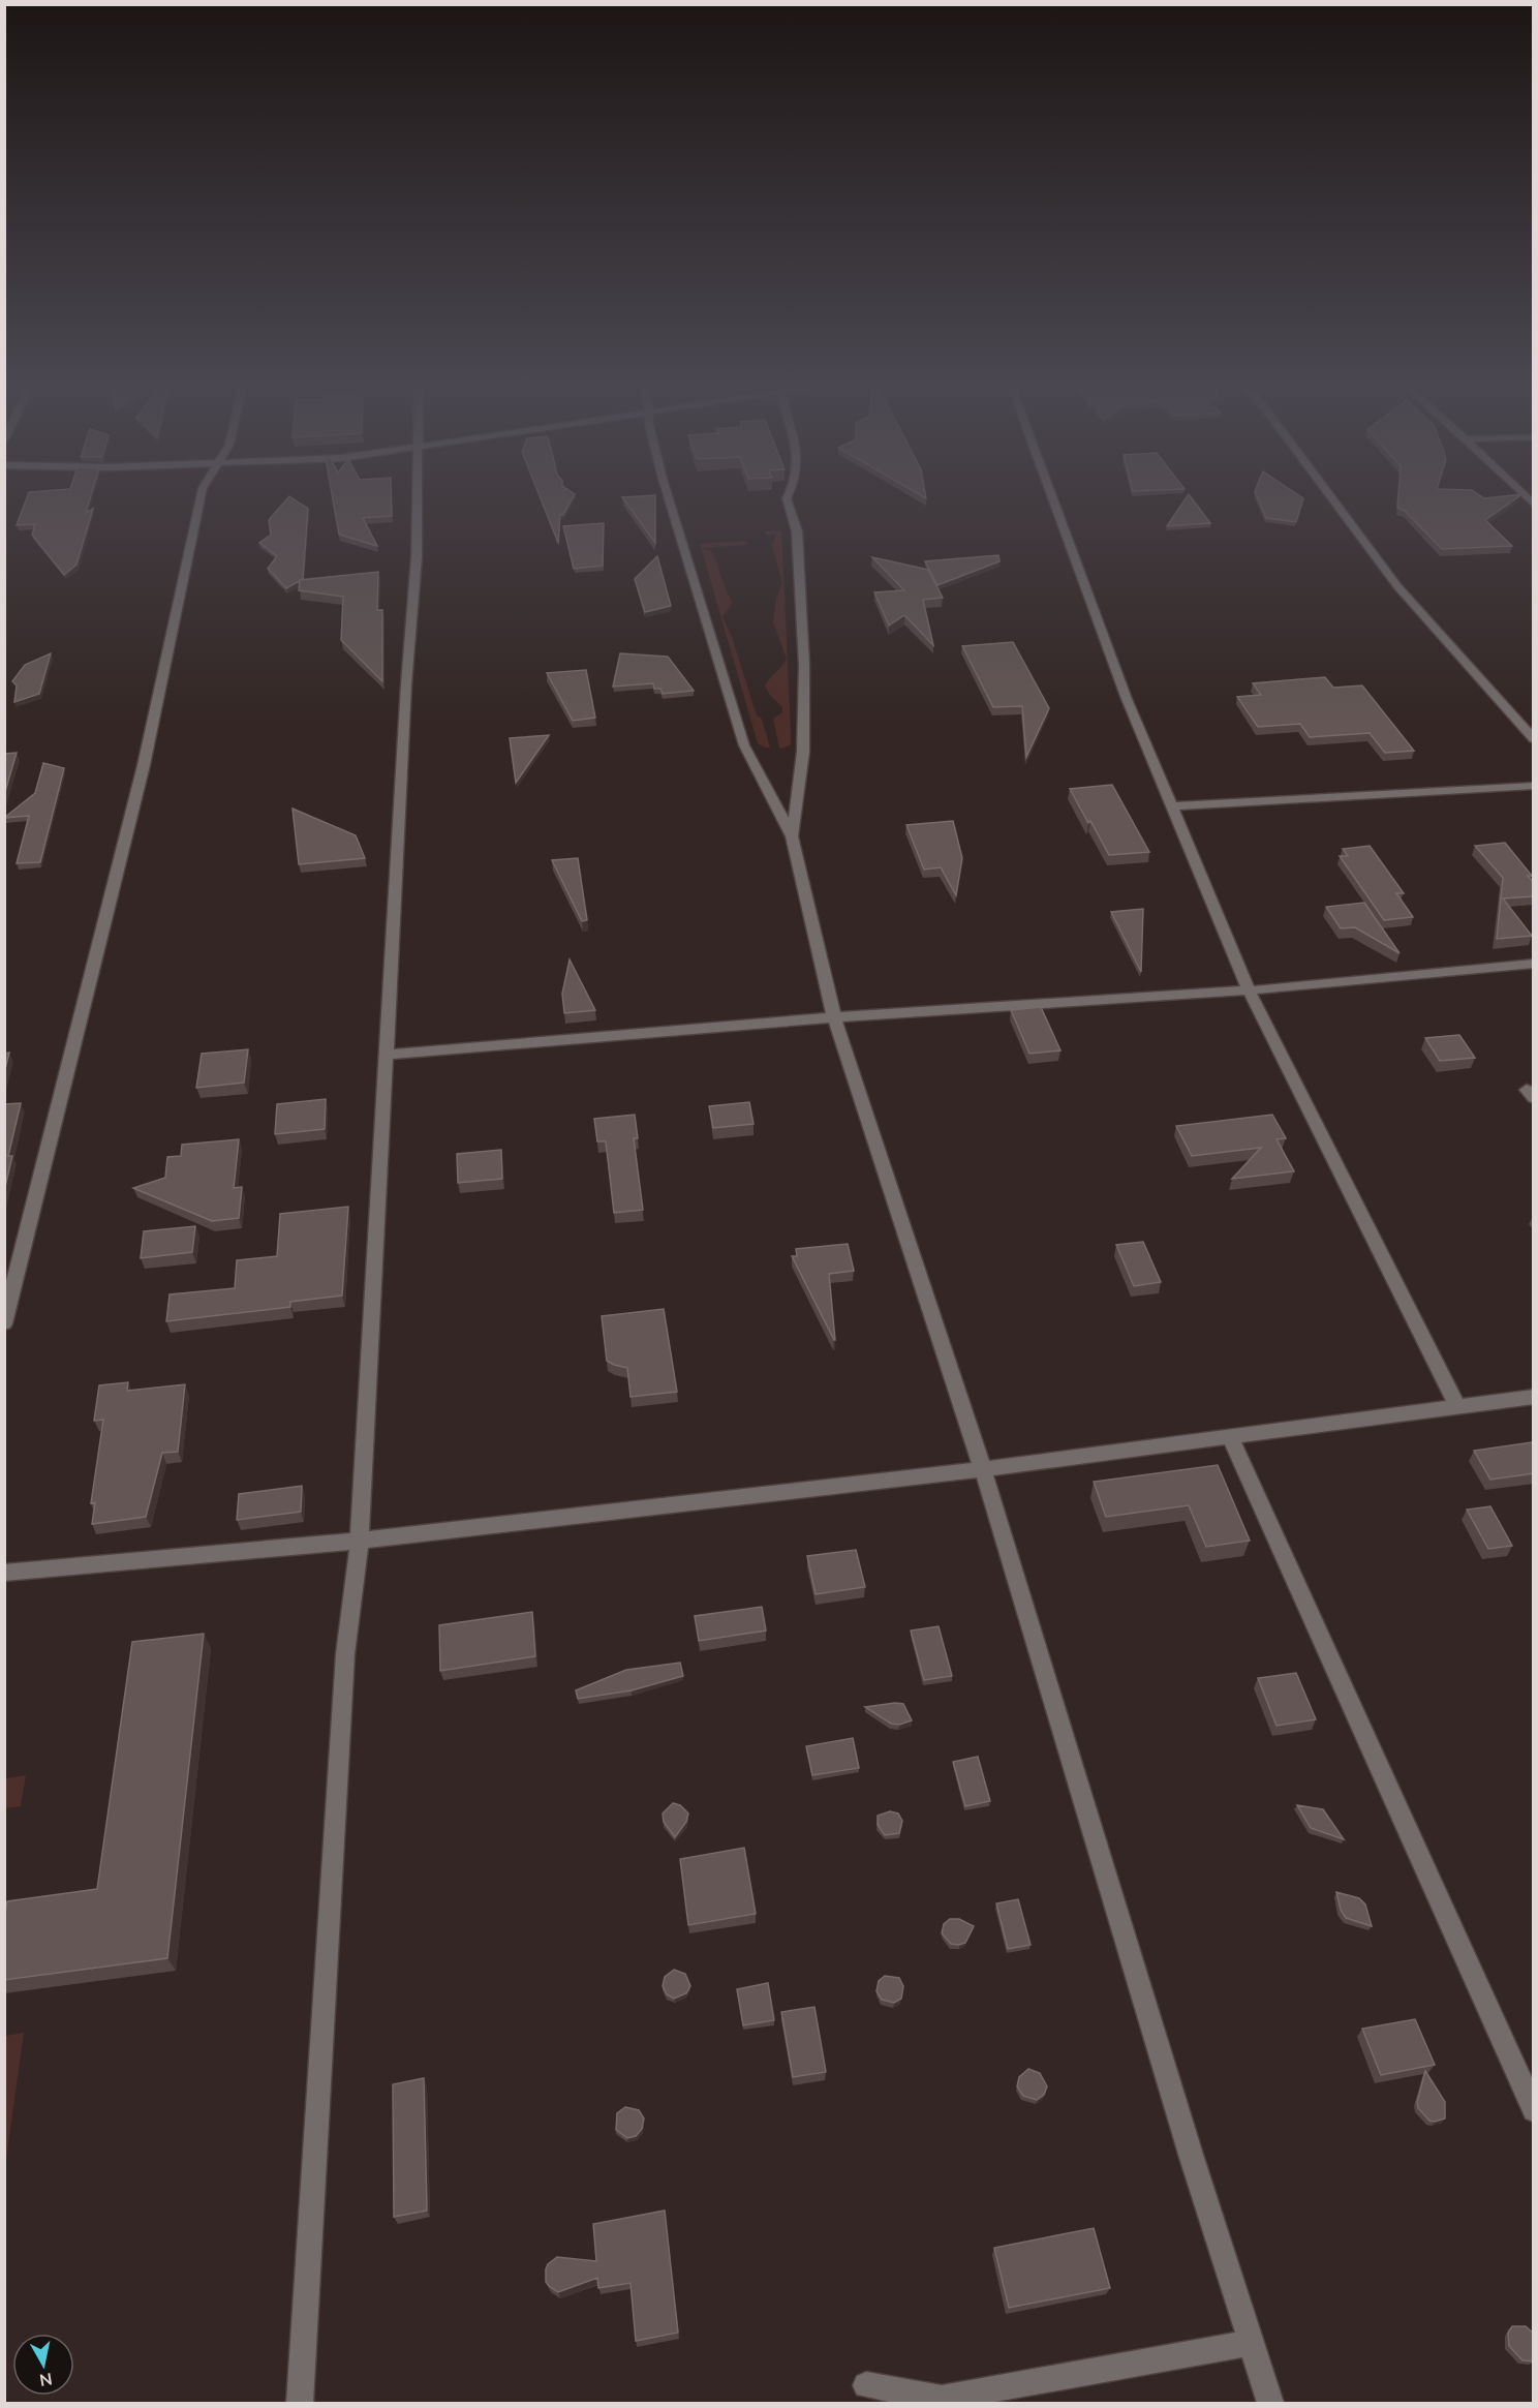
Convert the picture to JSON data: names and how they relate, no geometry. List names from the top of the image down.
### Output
{
  "north": "bottom"
}
